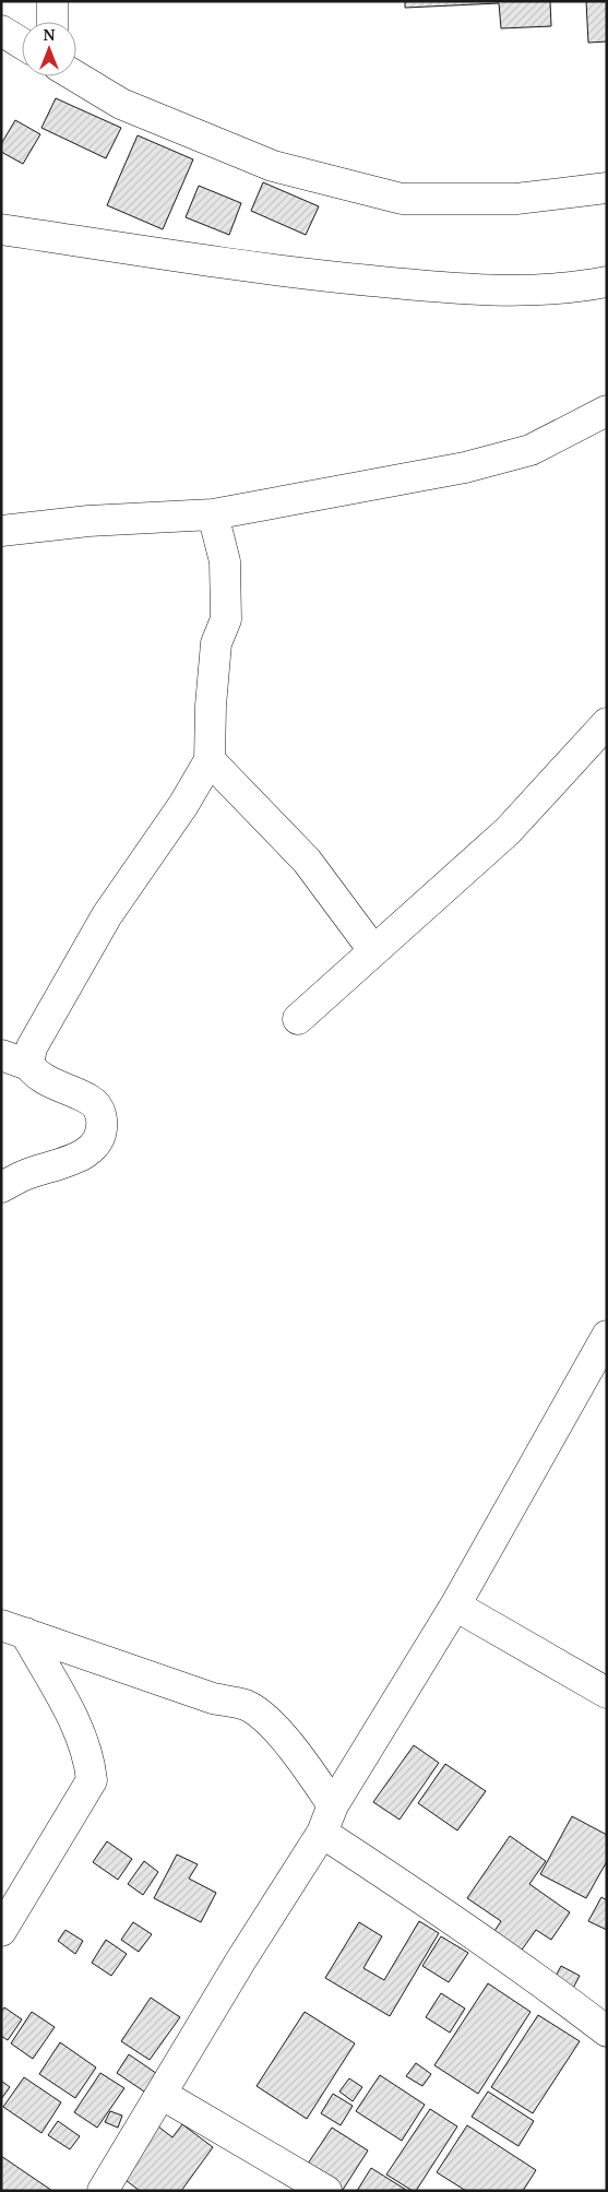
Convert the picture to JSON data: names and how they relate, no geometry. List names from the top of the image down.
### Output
{
  "north": "top"
}
